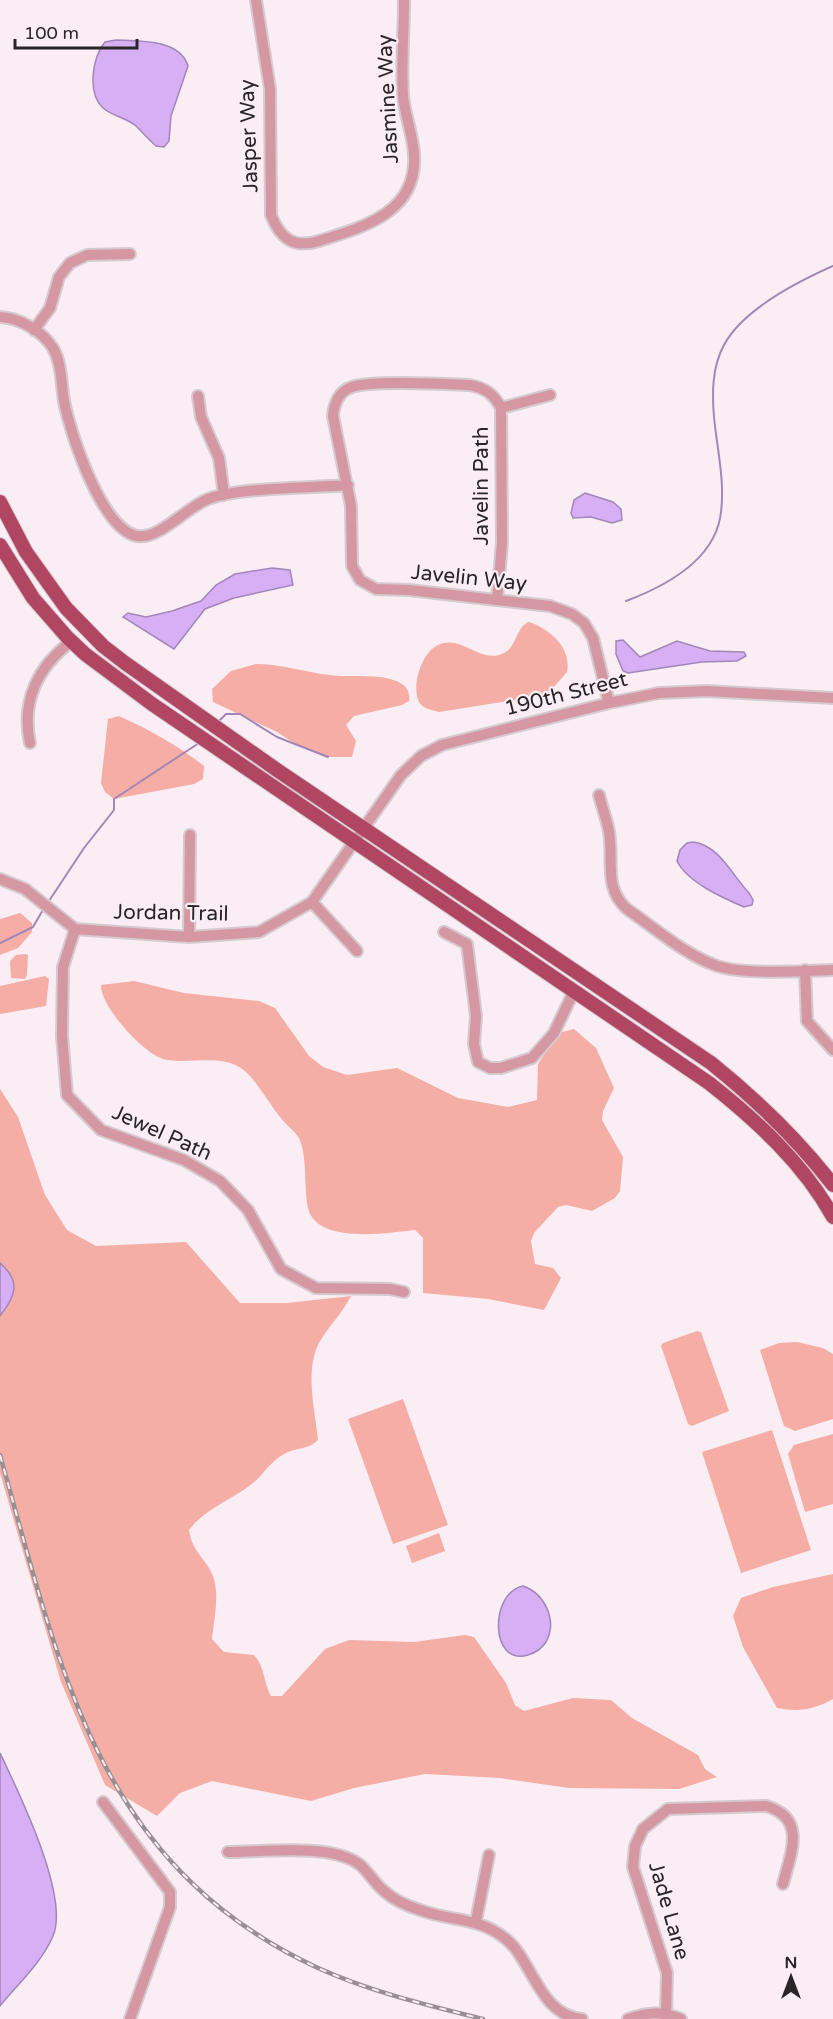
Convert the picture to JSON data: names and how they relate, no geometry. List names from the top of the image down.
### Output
{
  "streets": {
    "street": [
      "Jasmine Way",
      "Jasper Way",
      "Javelin Path",
      "Javelin Way",
      "190th Street",
      "Jordan Trail",
      "Jewel Path",
      "Jade Lane"
    ]
  },
  "crossings": [
    ["Jasmine Way", "Jasper Way"],
    ["Javelin Path", "Javelin Way"],
    ["Javelin Way", "190th Street"],
    ["190th Street", "Jordan Trail"],
    ["Jordan Trail", "Jewel Path"]
  ],
  "scale_bar": "100 m",
  "north": "top"
}
